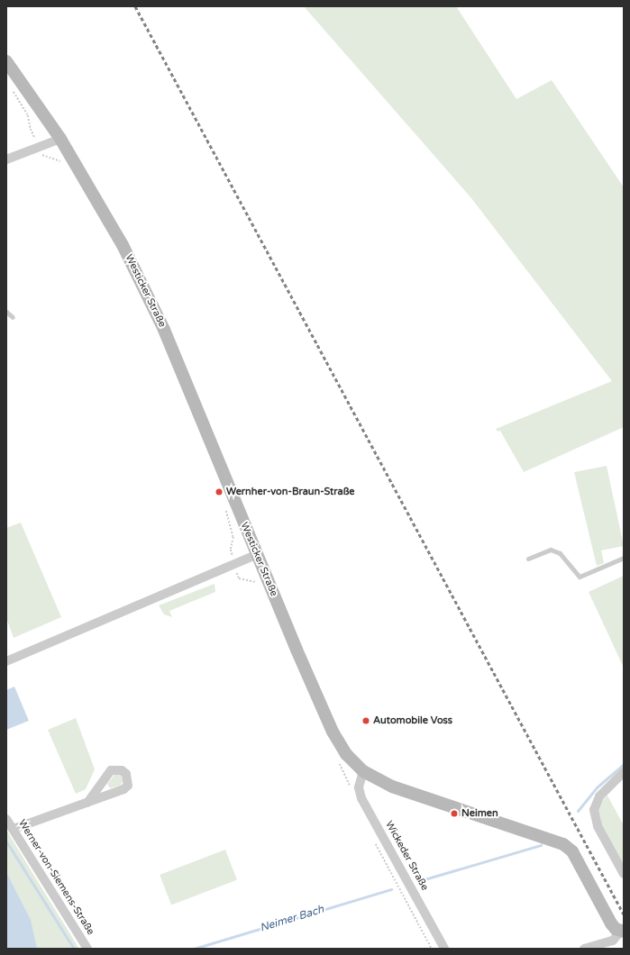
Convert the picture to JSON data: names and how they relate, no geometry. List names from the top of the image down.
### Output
{
  "streets": {
    "main road": ["Westicker Straße"],
    "street": ["Wickeder Straße", "Werner-von-Siemens-Straße"]
  },
  "crossings": [
    ["Westicker Straße", "Wickeder Straße"]
  ],
  "water": ["Neimer Bach"],
  "places": ["Wernher-von-Braun-Straße", "Automobile Voss", "Neimen"]
}
